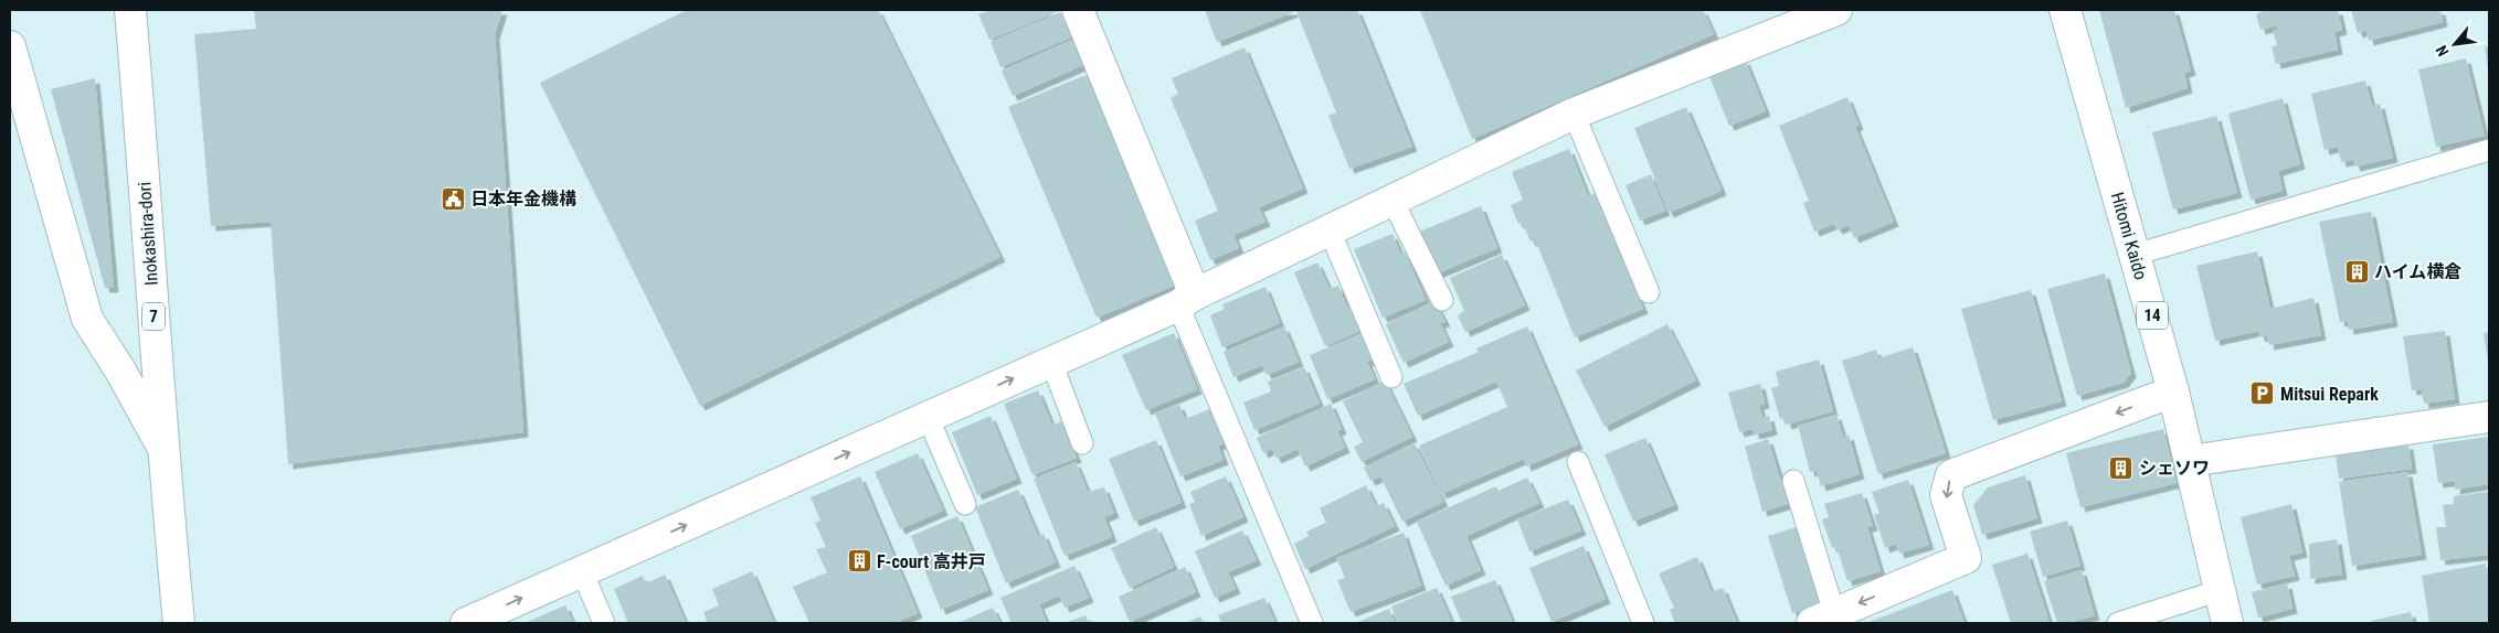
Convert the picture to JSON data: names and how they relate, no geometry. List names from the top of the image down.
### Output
{
  "streets": {
    "street": [
      "Inokashira-dori",
      "Hitomi Kaido",
      "14",
      "7"
    ]
  },
  "places": {
    "public building": ["日本年金機構"],
    "building": ["ハイム横倉", "シェソワ", "F-court 高井戸"],
    "parking": ["Mitsui Repark"]
  },
  "north": "bottom left"
}
